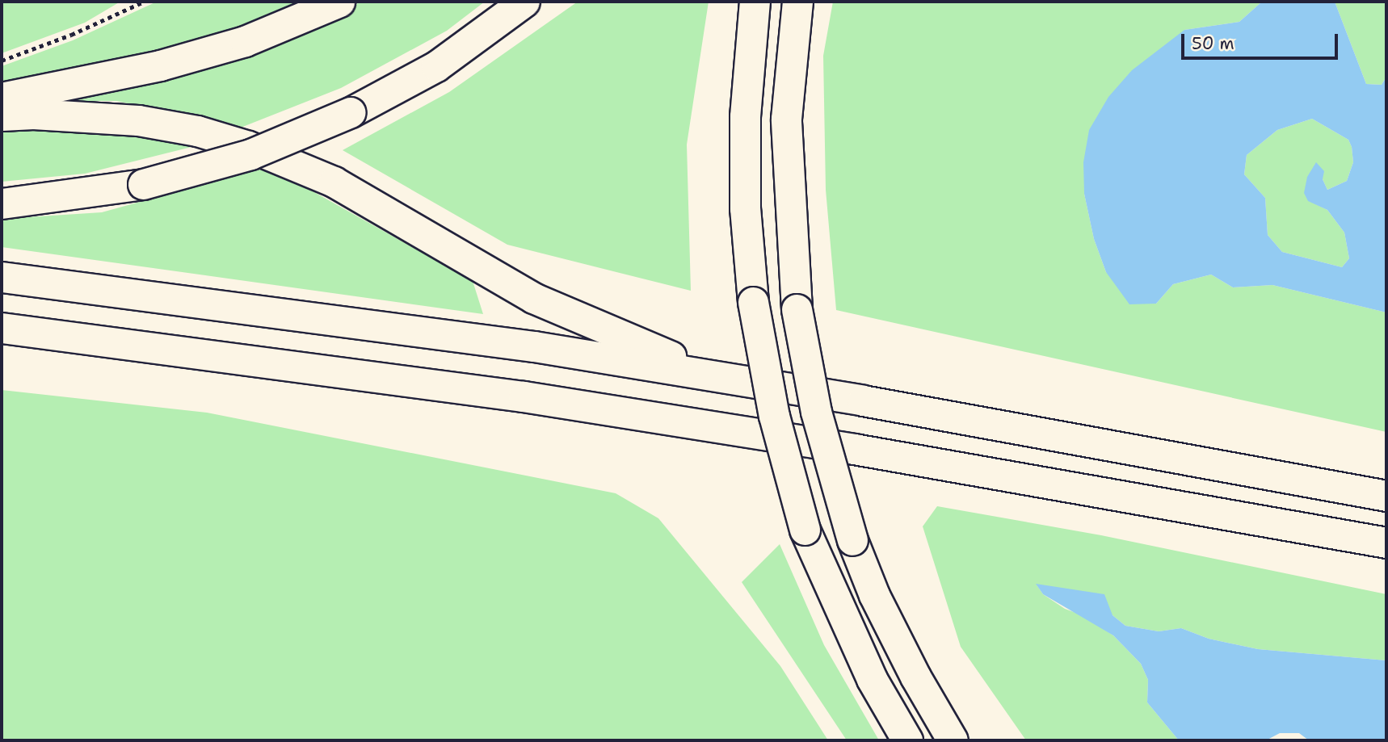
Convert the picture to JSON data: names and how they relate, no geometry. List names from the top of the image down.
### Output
{
  "scale_bar": "50 m"
}
